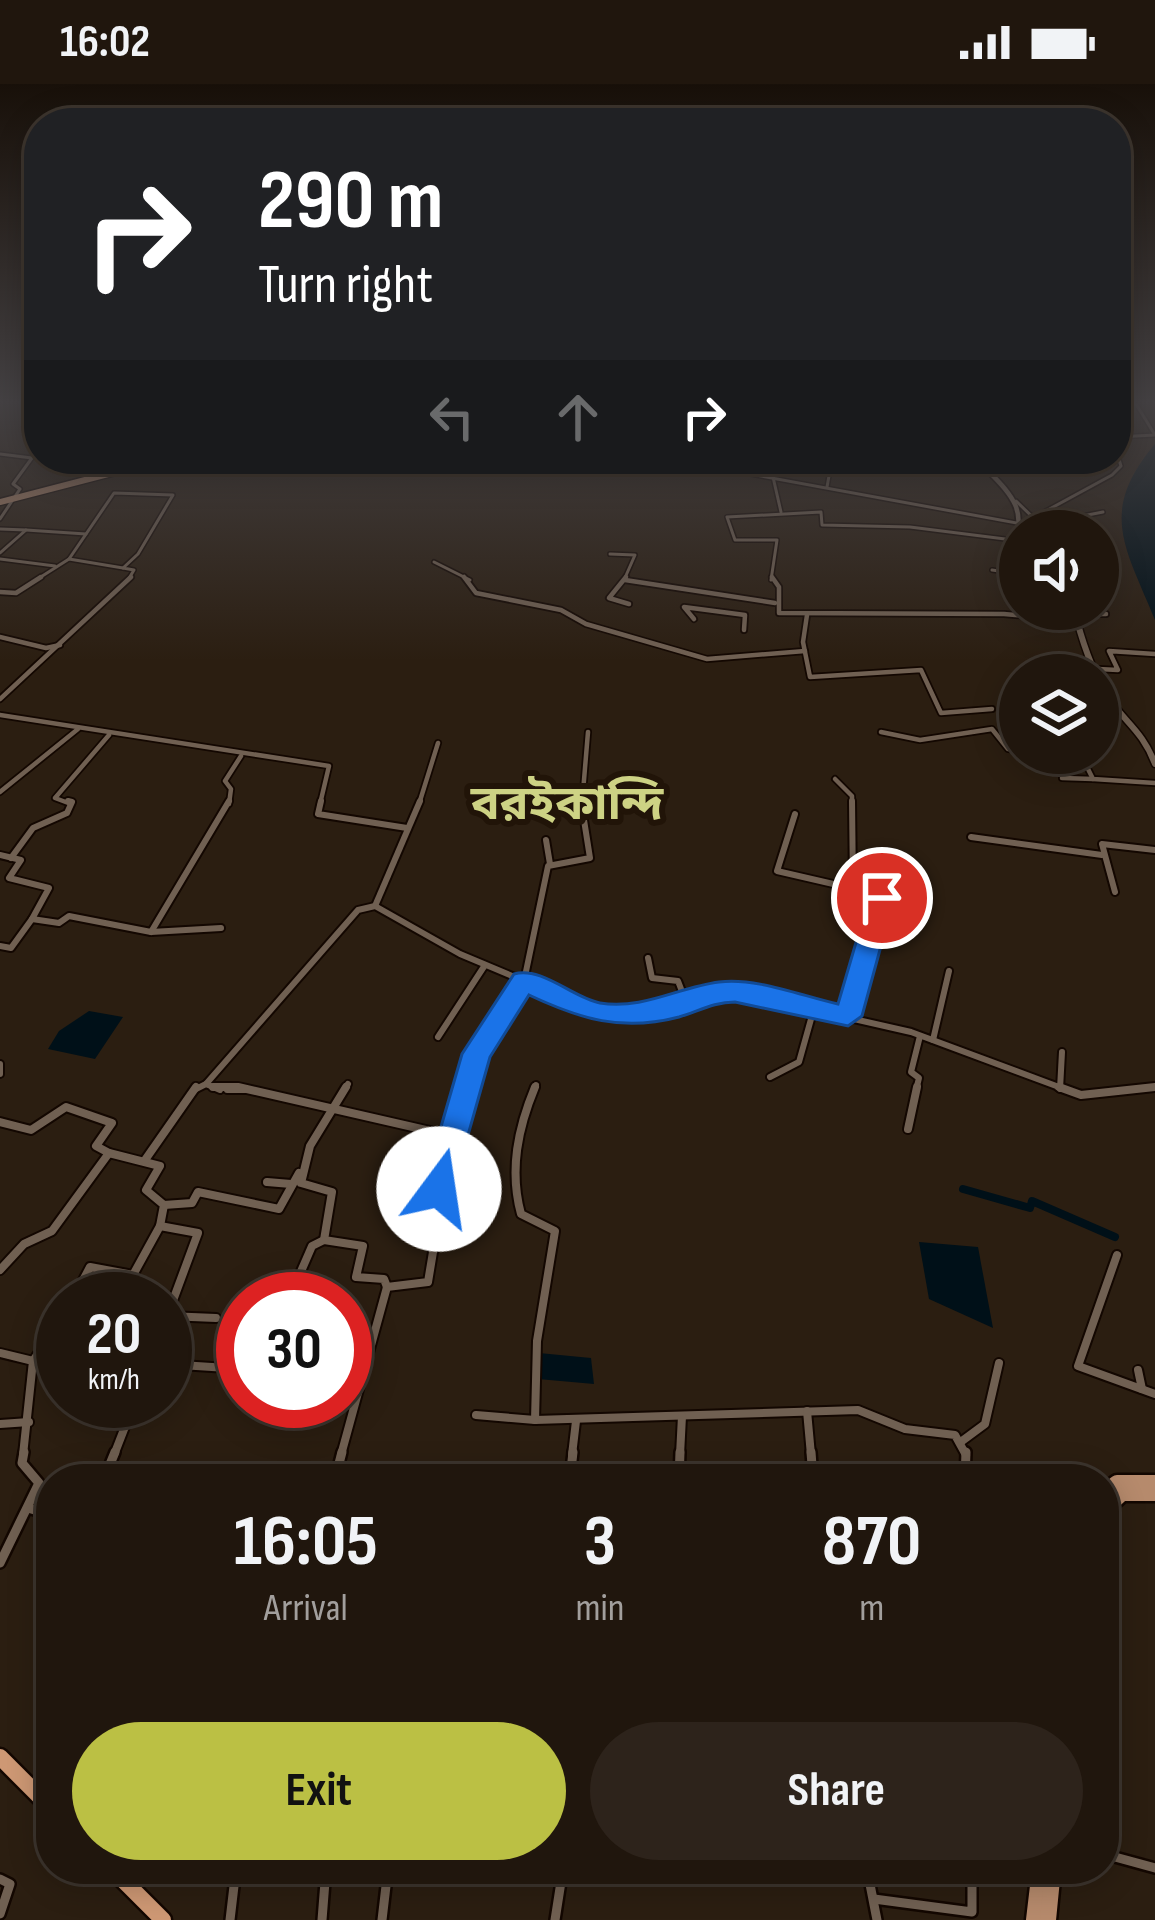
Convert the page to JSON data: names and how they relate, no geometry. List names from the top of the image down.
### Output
{
  "districts": ["বরইকান্দি"],
  "page": {
    "status": "16:02",
    "turn": ["290 m", "Turn right"],
    "speed": "20 km/h",
    "limit": "30",
    "eta": [
      "16:05",
      "Arrival",
      "3",
      "min",
      "870",
      "m"
    ],
    "buttons": ["Exit", "Share"]
  }
}
